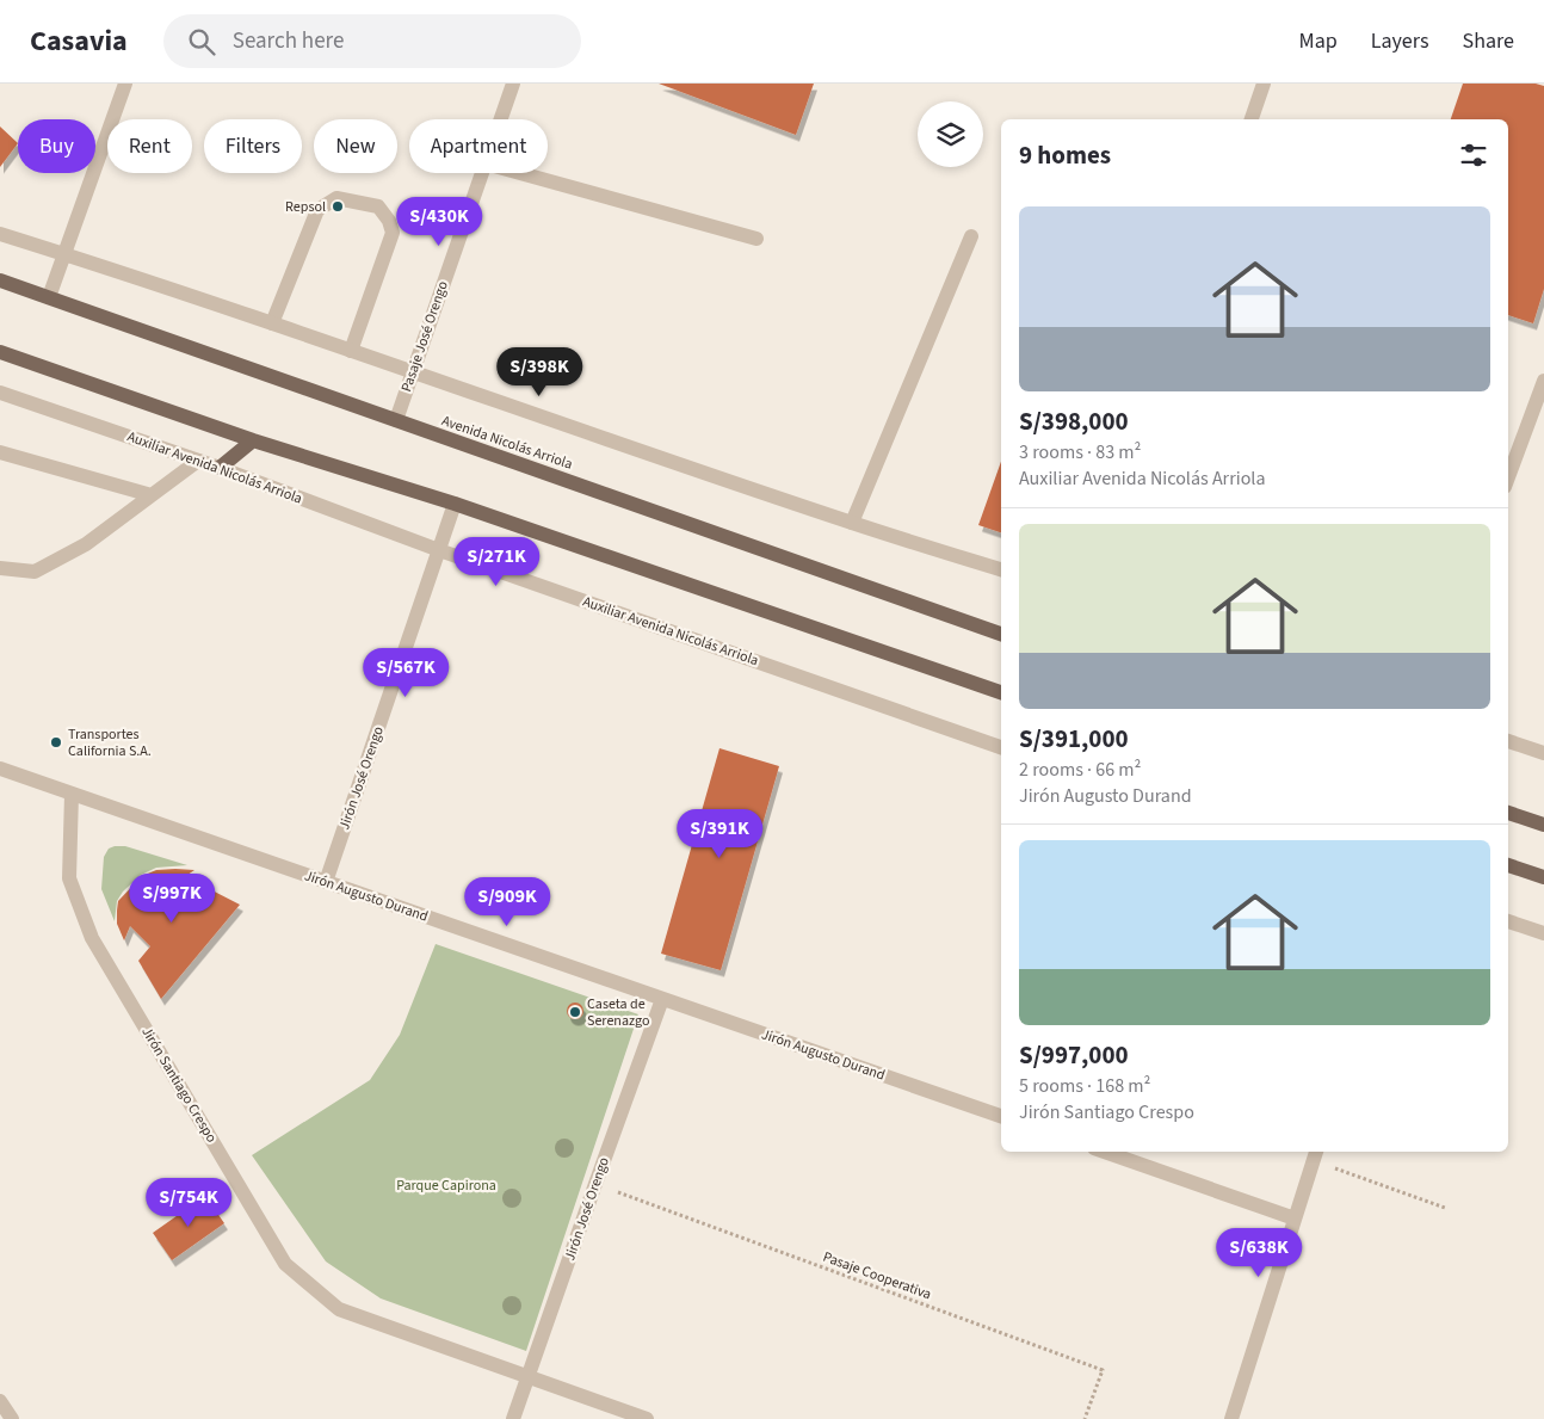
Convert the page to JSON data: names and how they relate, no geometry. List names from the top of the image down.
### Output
{
  "streets": {
    "main road": ["Avenida Nicolás Arriola"],
    "street": [
      "Pasaje José Orengo",
      "Auxiliar Avenida Nicolás Arriola",
      "Jirón José Orengo",
      "Jirón Augusto Durand",
      "Jirón Santiago Crespo"
    ],
    "path": ["Pasaje Cooperativa"]
  },
  "crossings": [
    ["Pasaje José Orengo", "Avenida Nicolás Arriola"],
    ["Auxiliar Avenida Nicolás Arriola", "Jirón José Orengo"],
    ["Jirón José Orengo", "Jirón Augusto Durand"],
    ["Jirón José Orengo", "Jirón Santiago Crespo"],
    ["Jirón José Orengo", "Pasaje Cooperativa"],
    ["Jirón Augusto Durand", "Jirón Santiago Crespo"]
  ],
  "parks": ["Parque Capirona"],
  "places": ["Repsol", "Transportes California S.A.", "Caseta de Serenazgo"],
  "page": {
    "header": "Casavia",
    "search": "Search here",
    "nav": ["Map", "Layers", "Share"],
    "chip": [
      "Buy",
      "Rent",
      "Filters",
      "New",
      "Apartment"
    ],
    "heading": "9 homes",
    "list": [
      {
        "name": "S/398,000",
        "note": "3 rooms · 83 m² · Auxiliar Avenida Nicolás Arriola"
      },
      {
        "name": "S/391,000",
        "note": "2 rooms · 66 m² · Jirón Augusto Durand"
      },
      {
        "name": "S/997,000",
        "note": "5 rooms · 168 m² · Jirón Santiago Crespo"
      }
    ],
    "price": [
      "S/430K",
      "S/398K",
      "S/271K",
      "S/567K",
      "S/391K",
      "S/997K",
      "S/909K",
      "S/754K",
      "S/638K"
    ]
  }
}
